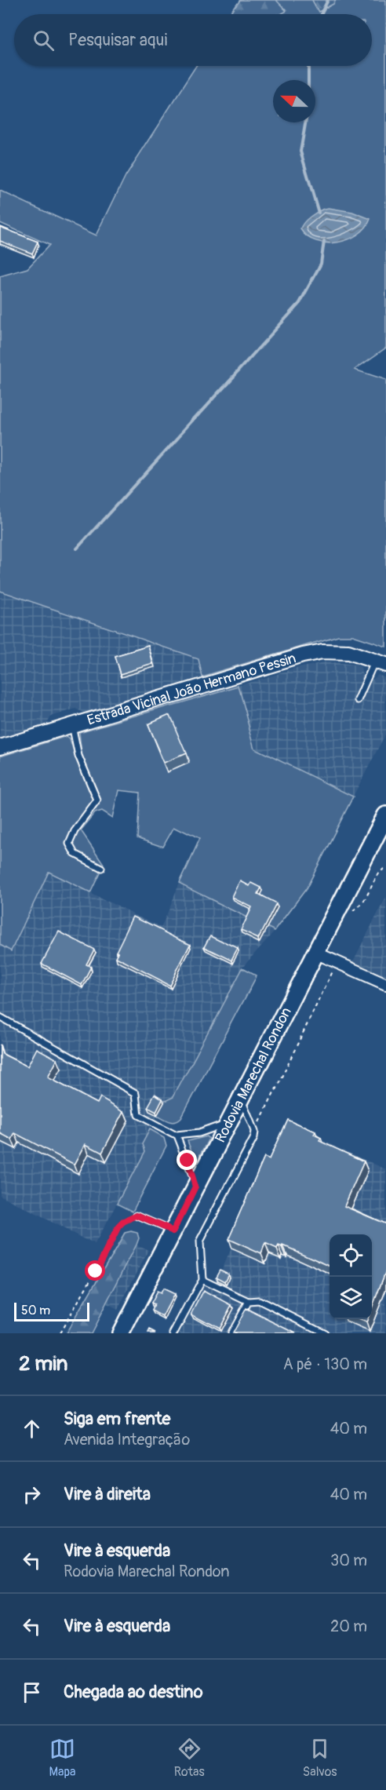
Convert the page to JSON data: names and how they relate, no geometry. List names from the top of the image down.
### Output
{
  "streets": {
    "main road": ["Estrada Vicinal João Hermano Pessin", "Rodovia Marechal Rondon"]
  },
  "scale_bar": "50 m",
  "north": "left",
  "page": {
    "search": "Pesquisar aqui",
    "scale": "50 m",
    "heading": ["2 min", "A pé · 130 m"],
    "list": [
      ["Siga em frente", "Avenida Integração", "40 m"],
      ["Vire à direita", "40 m"],
      ["Vire à esquerda", "Rodovia Marechal Rondon", "30 m"],
      ["Vire à esquerda", "20 m"],
      "Chegada ao destino"
    ],
    "nav": ["Mapa", "Rotas", "Salvos"]
  }
}
